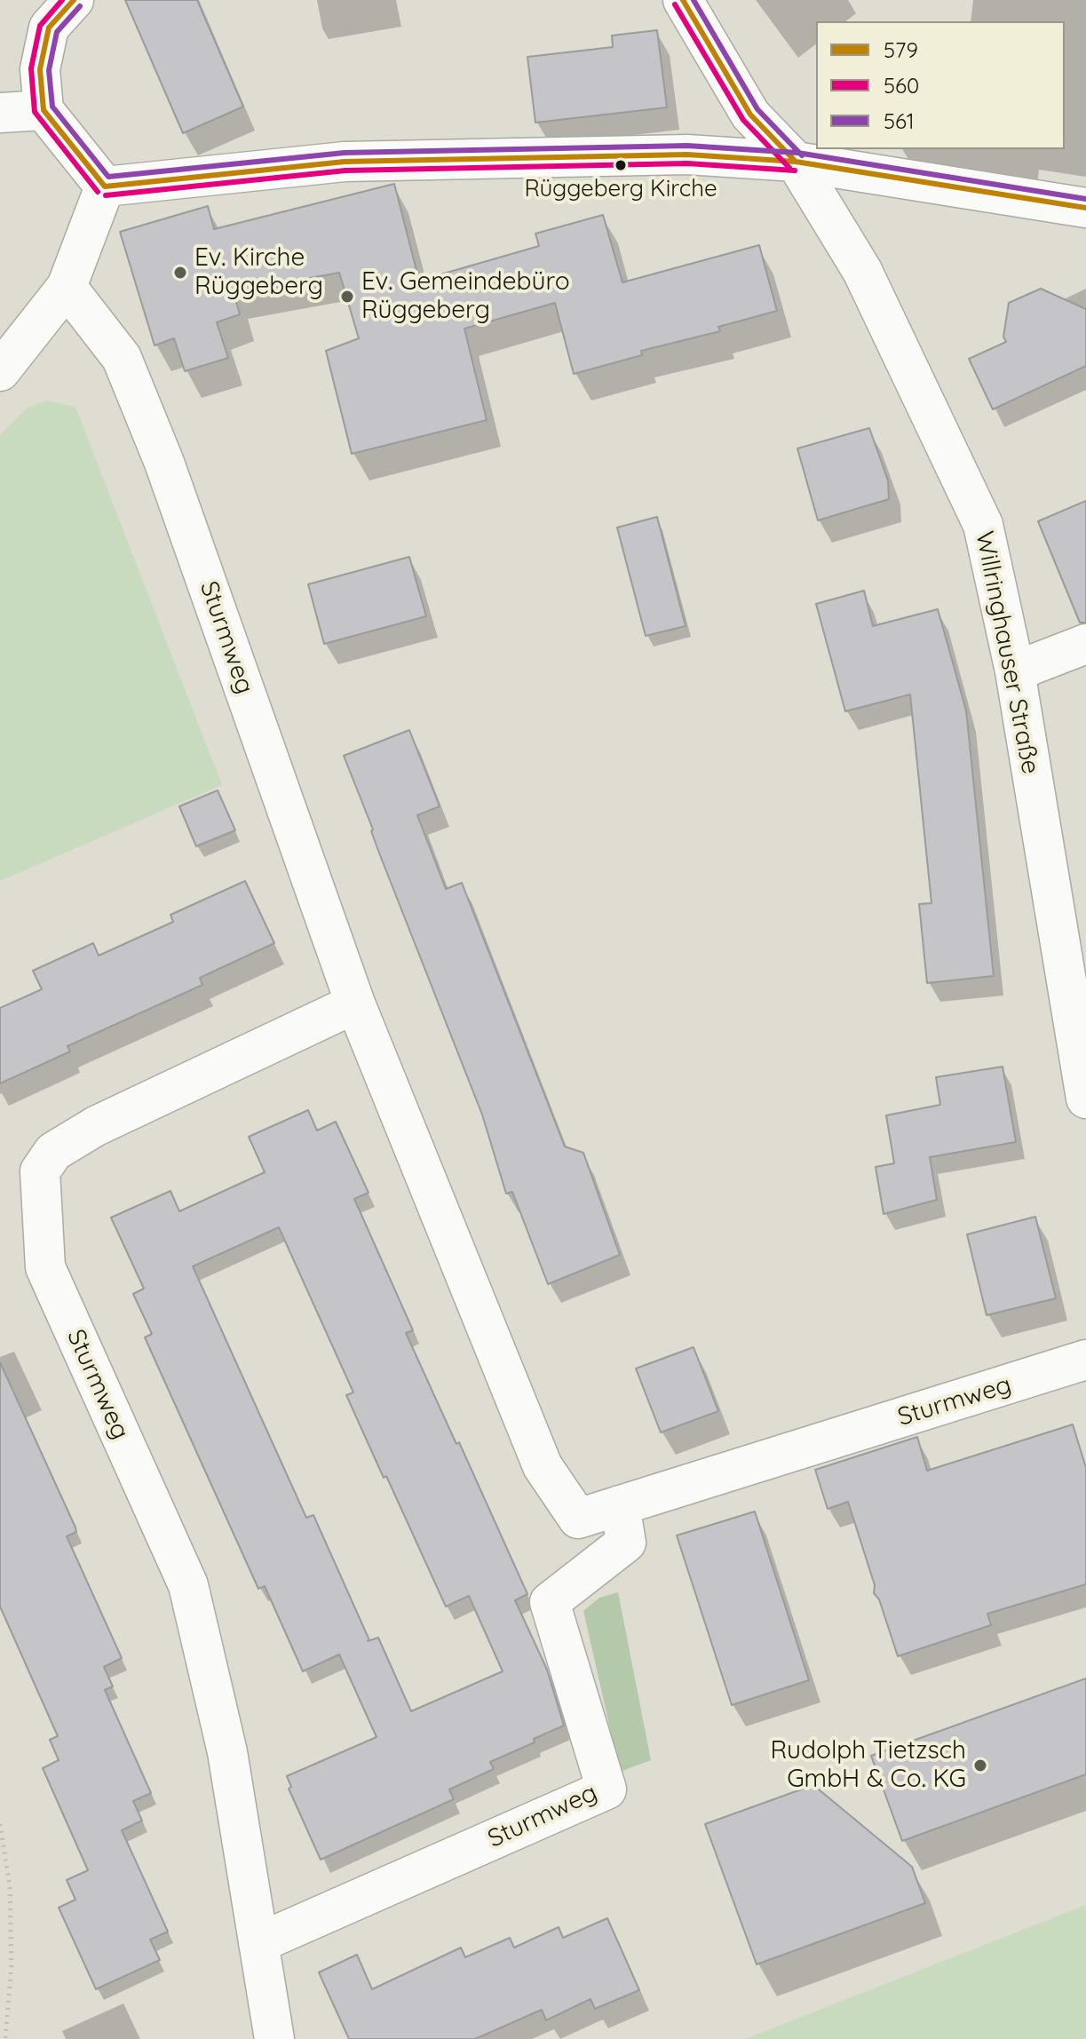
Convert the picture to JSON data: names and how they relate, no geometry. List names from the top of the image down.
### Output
{
  "streets": {
    "street": ["Sturmweg", "Willringhauser Straße"]
  },
  "places": [
    "Rüggeberg Kirche",
    "Ev. Kirche Rüggeberg",
    "Ev. Gemeindebüro Rüggeberg",
    "Rudolph Tietzsch GmbH & Co. KG"
  ],
  "lines": ["transit line 579", "transit line 560", "transit line 561"],
  "legend": ["579", "560", "561"]
}
